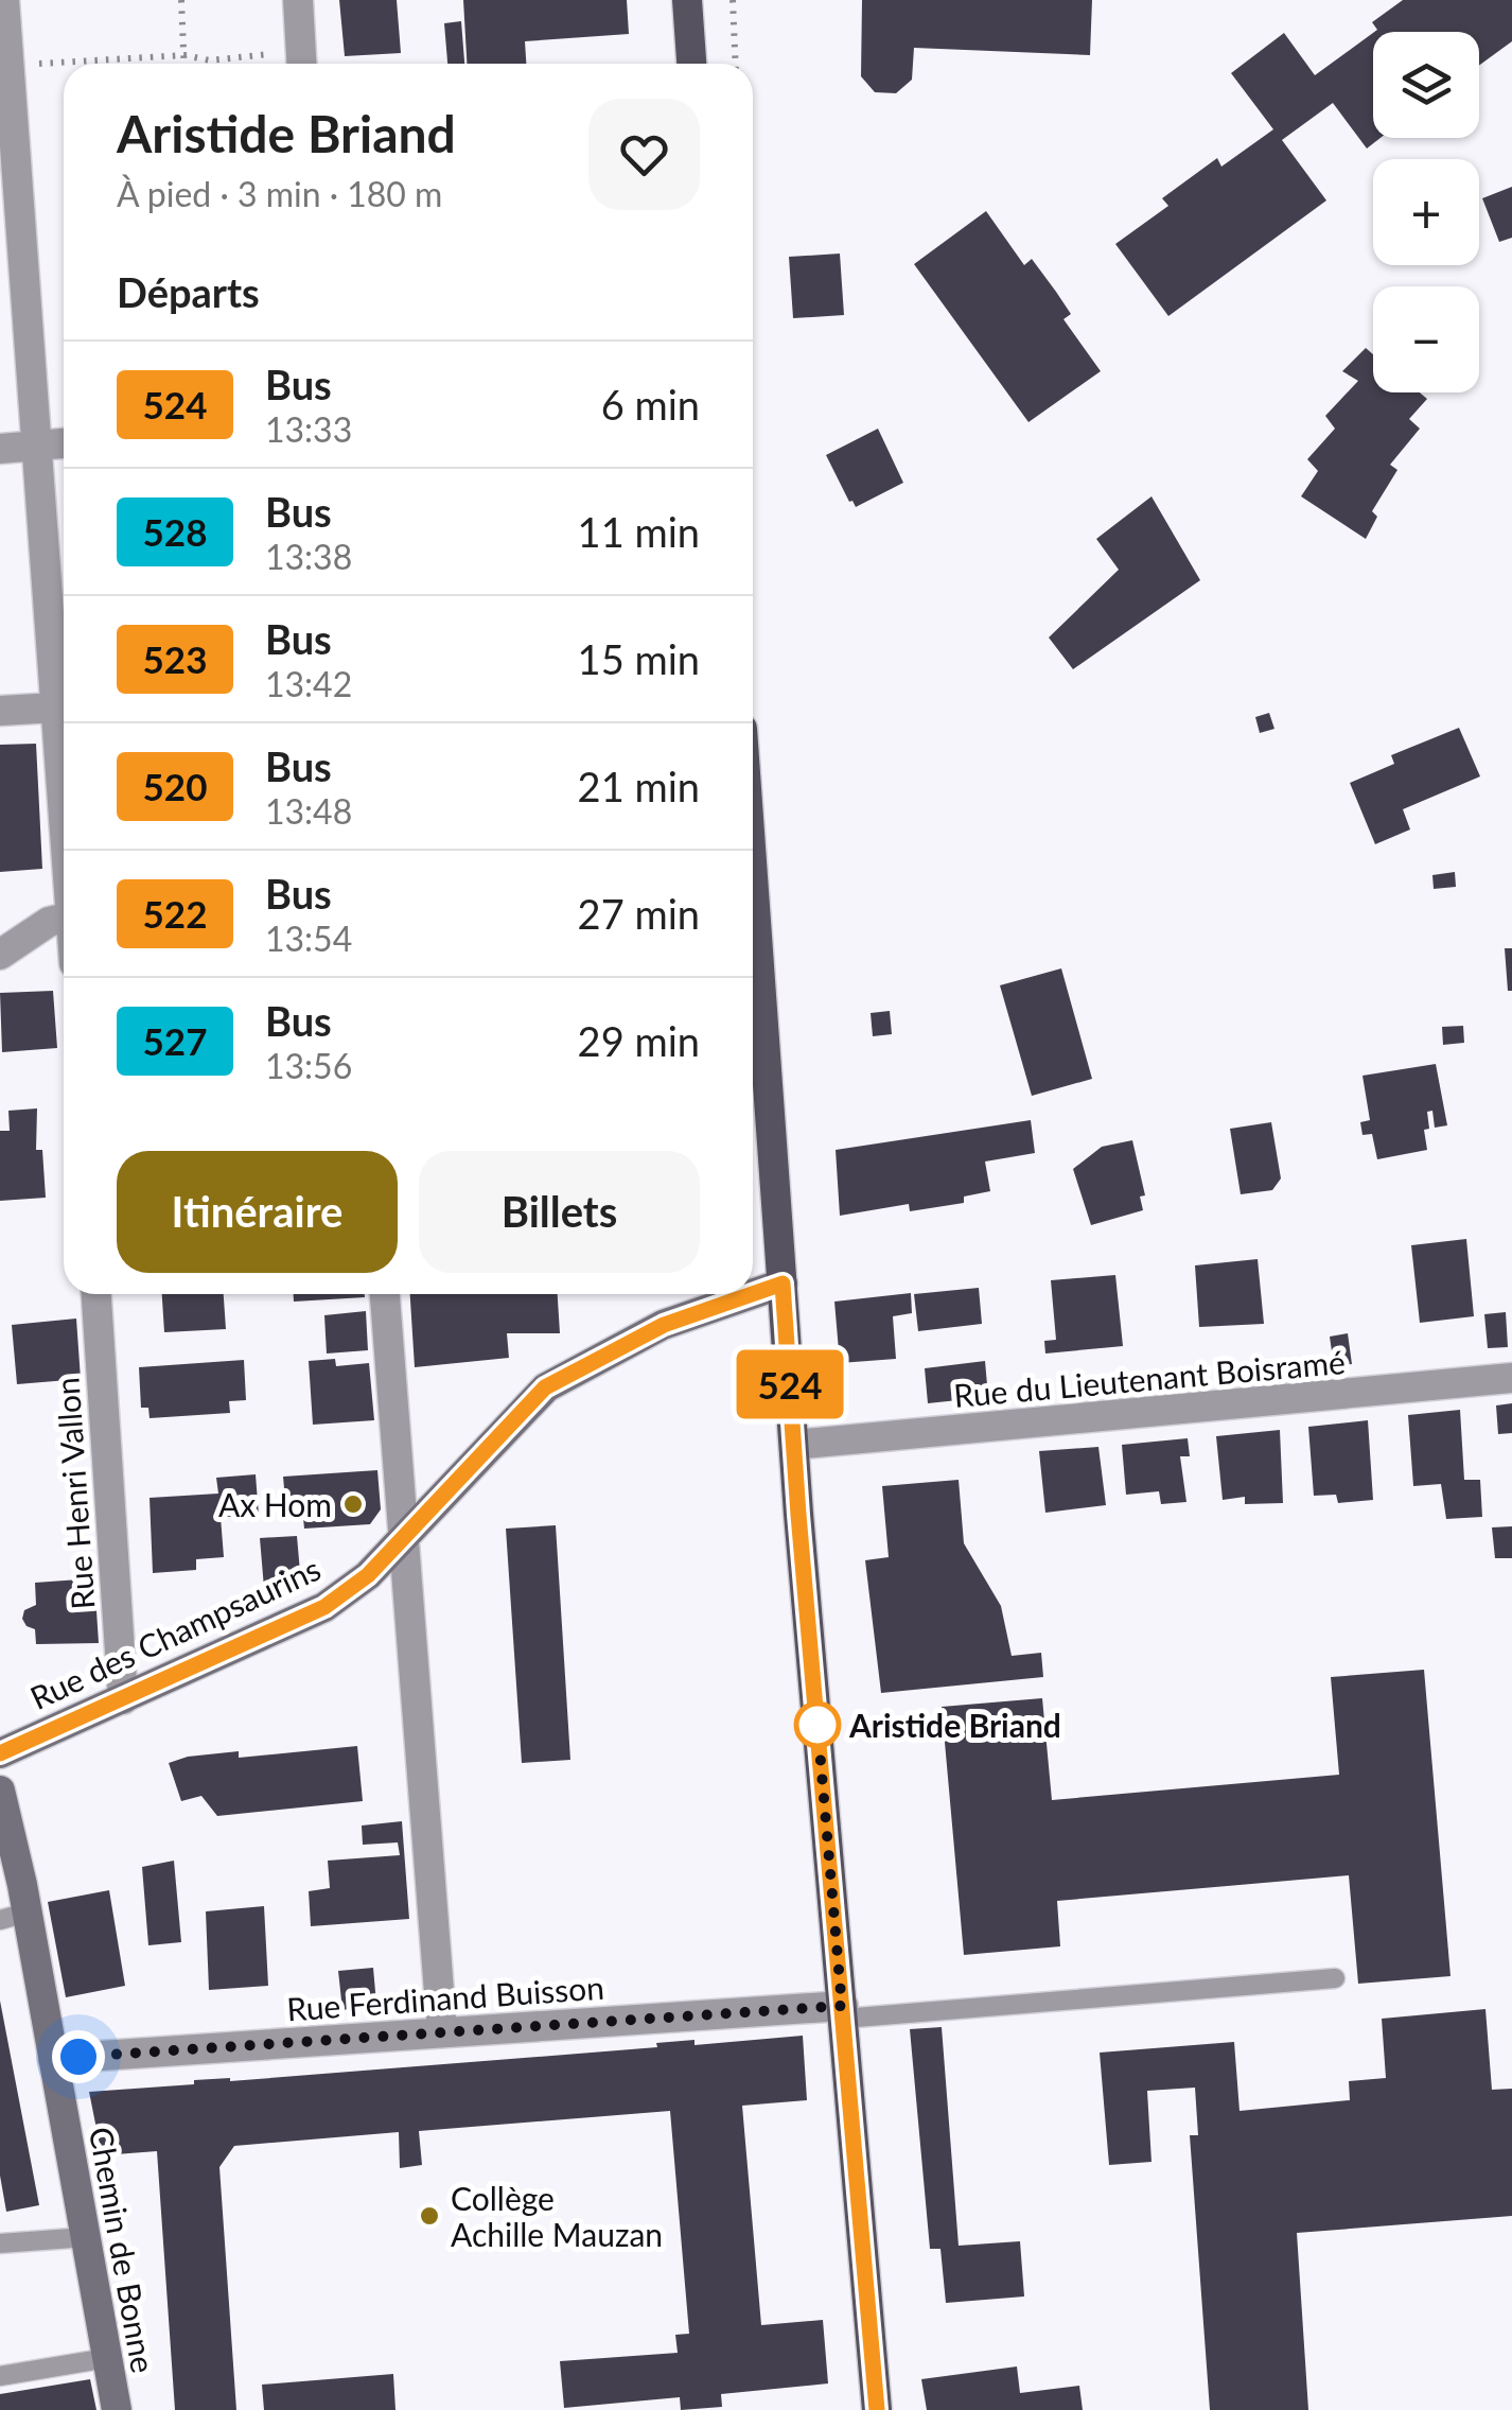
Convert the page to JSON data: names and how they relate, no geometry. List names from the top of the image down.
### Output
{
  "streets": {
    "main road": ["Rue des Champsaurins", "Chemin de Bonne"],
    "street": ["Rue du Lieutenant Boisramé", "Rue Henri Vallon", "Rue Ferdinand Buisson"]
  },
  "crossings": [
    ["Rue Henri Vallon", "Rue des Champsaurins"],
    ["Rue Ferdinand Buisson", "Chemin de Bonne"]
  ],
  "places": ["Ax Hom", "Aristide Briand", "Collège Achille Mauzan"],
  "lines": ["bus line 524"],
  "page": {
    "on_map": "524",
    "map_buttons": ["+", "−"],
    "heading": [
      ["Aristide Briand", "À pied · 3 min · 180 m"],
      "Départs"
    ],
    "list": [
      {
        "mark": "524",
        "name": "Bus",
        "note": "13:33",
        "value": "6 min"
      },
      {
        "mark": "528",
        "name": "Bus",
        "note": "13:38",
        "value": "11 min"
      },
      {
        "mark": "523",
        "name": "Bus",
        "note": "13:42",
        "value": "15 min"
      },
      {
        "mark": "520",
        "name": "Bus",
        "note": "13:48",
        "value": "21 min"
      },
      {
        "mark": "522",
        "name": "Bus",
        "note": "13:54",
        "value": "27 min"
      },
      {
        "mark": "527",
        "name": "Bus",
        "note": "13:56",
        "value": "29 min"
      }
    ],
    "buttons": ["Itinéraire", "Billets"]
  }
}
